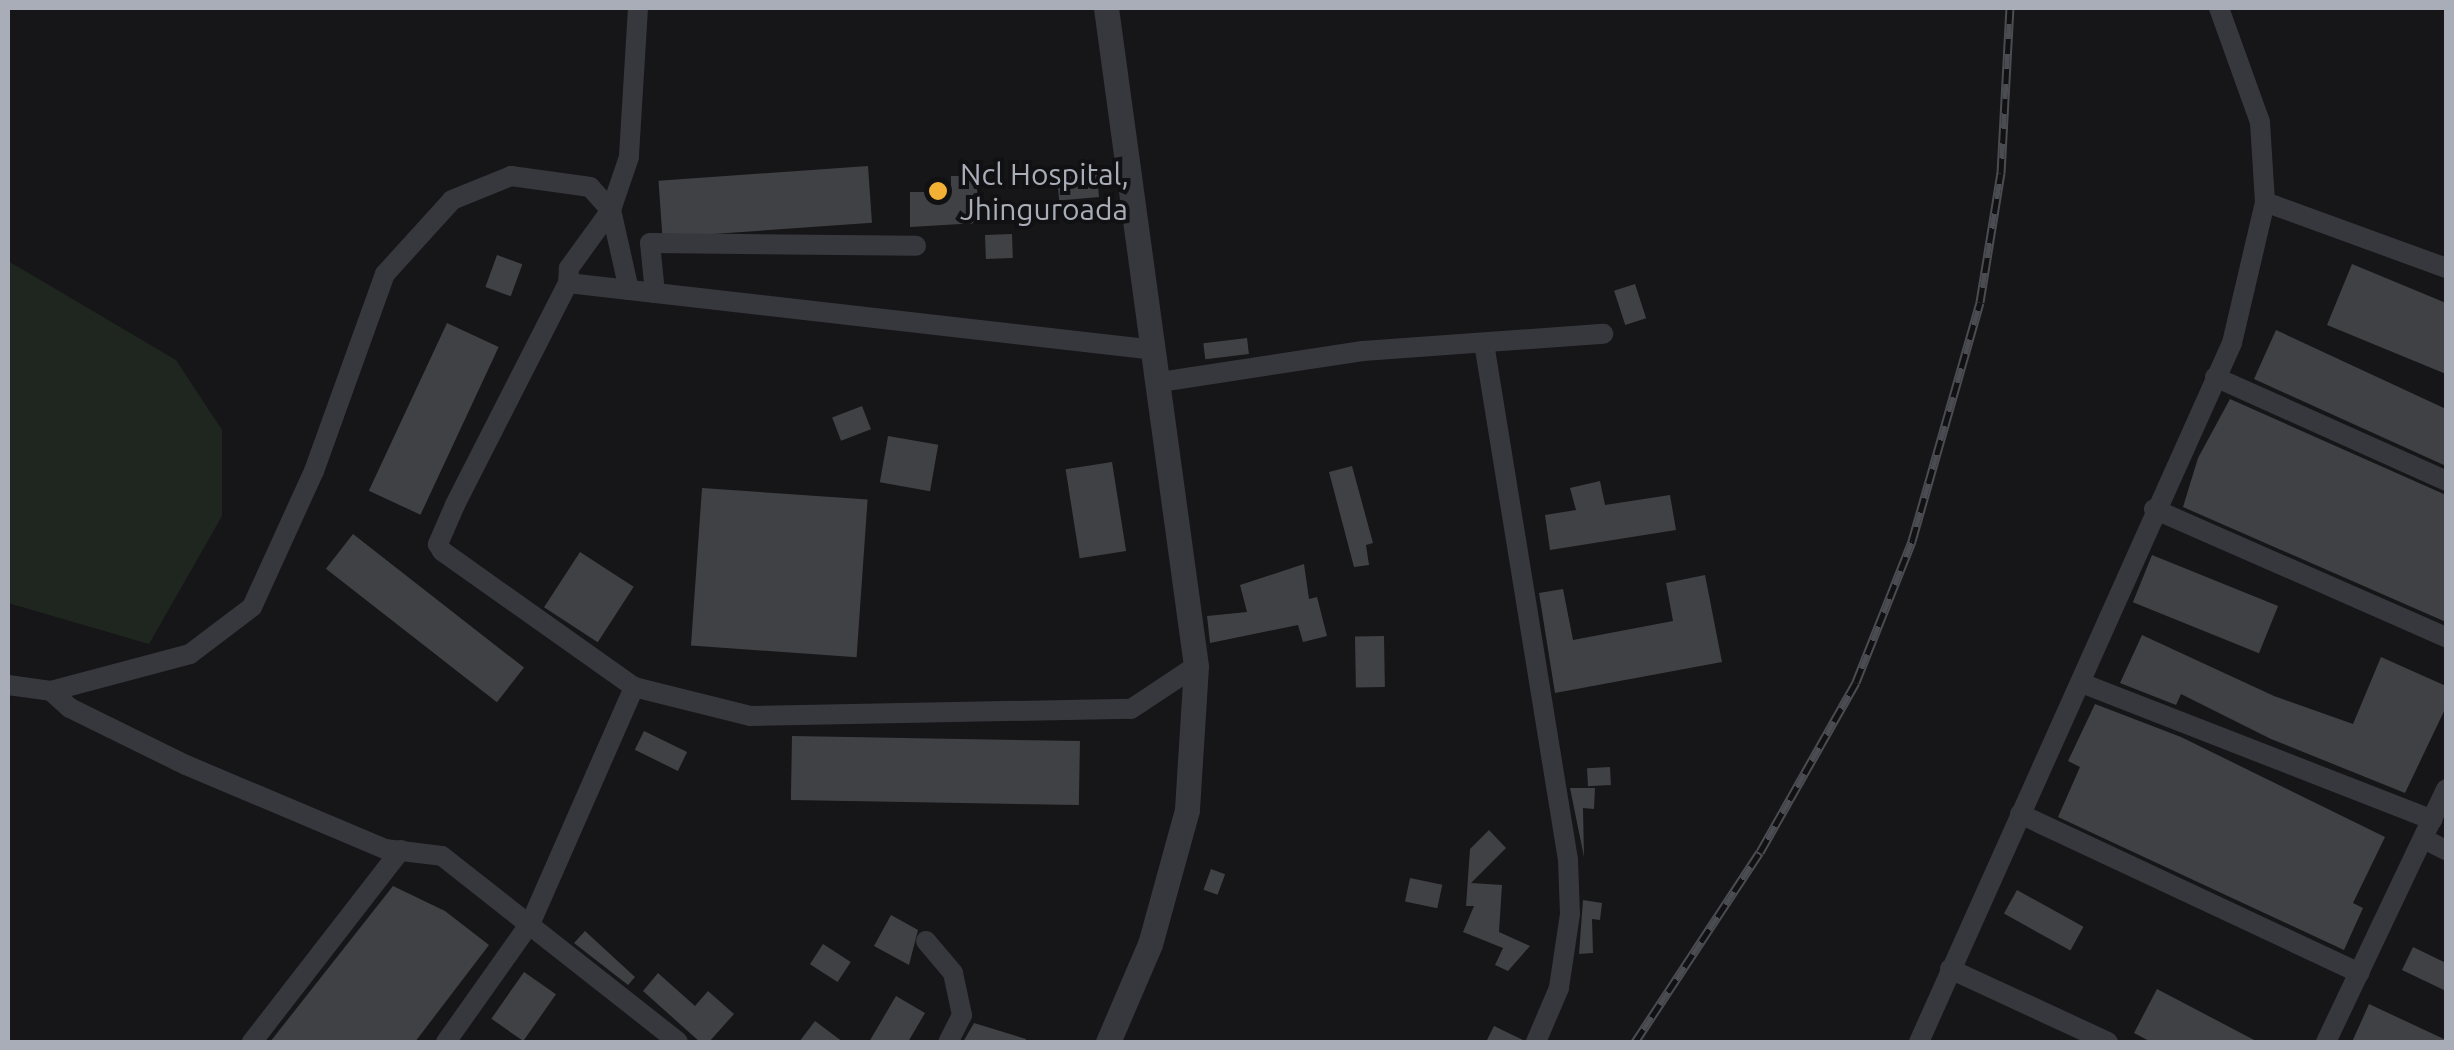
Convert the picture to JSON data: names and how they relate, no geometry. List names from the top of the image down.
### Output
{
  "places": ["Ncl Hospital, Jhinguroada"]
}
